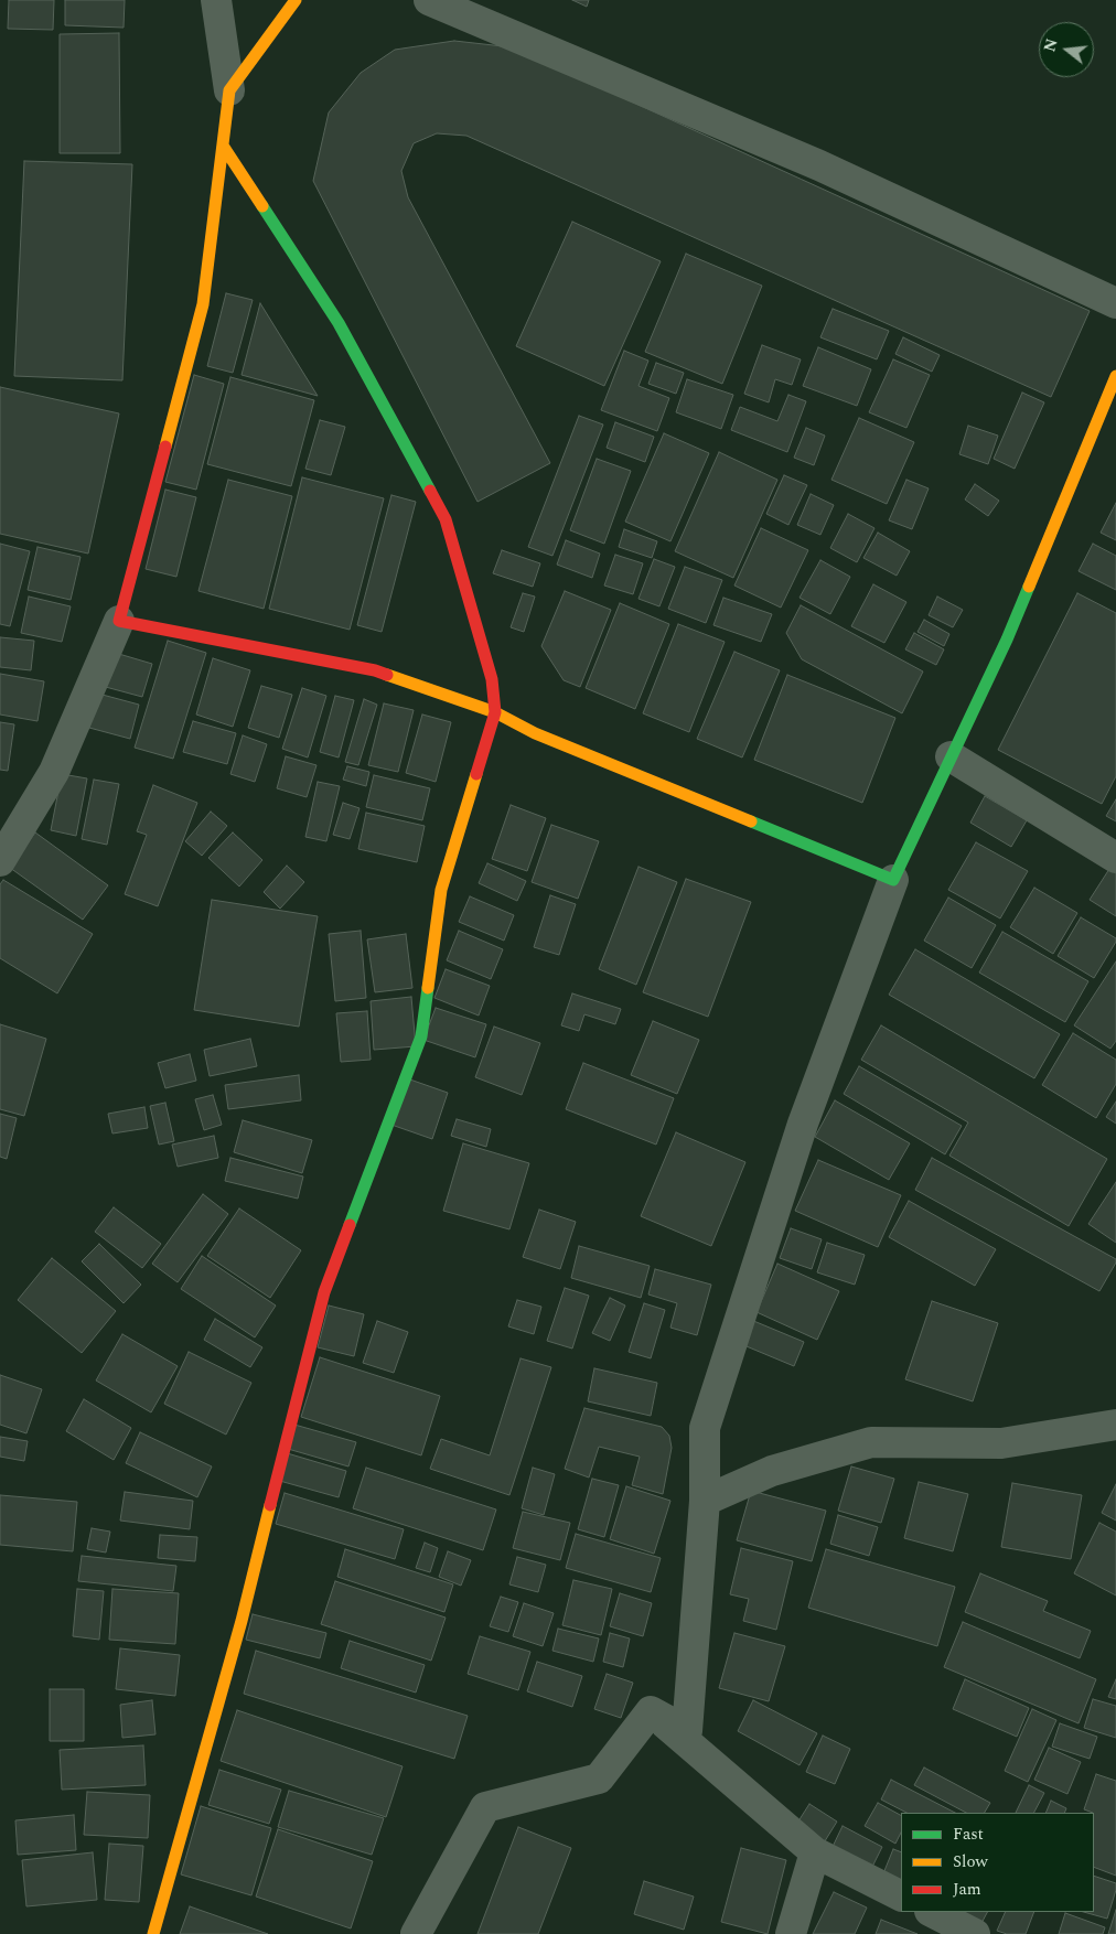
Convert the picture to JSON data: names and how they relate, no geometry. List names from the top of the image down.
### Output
{
  "legend": ["Fast", "Slow", "Jam"],
  "north": "left"
}
